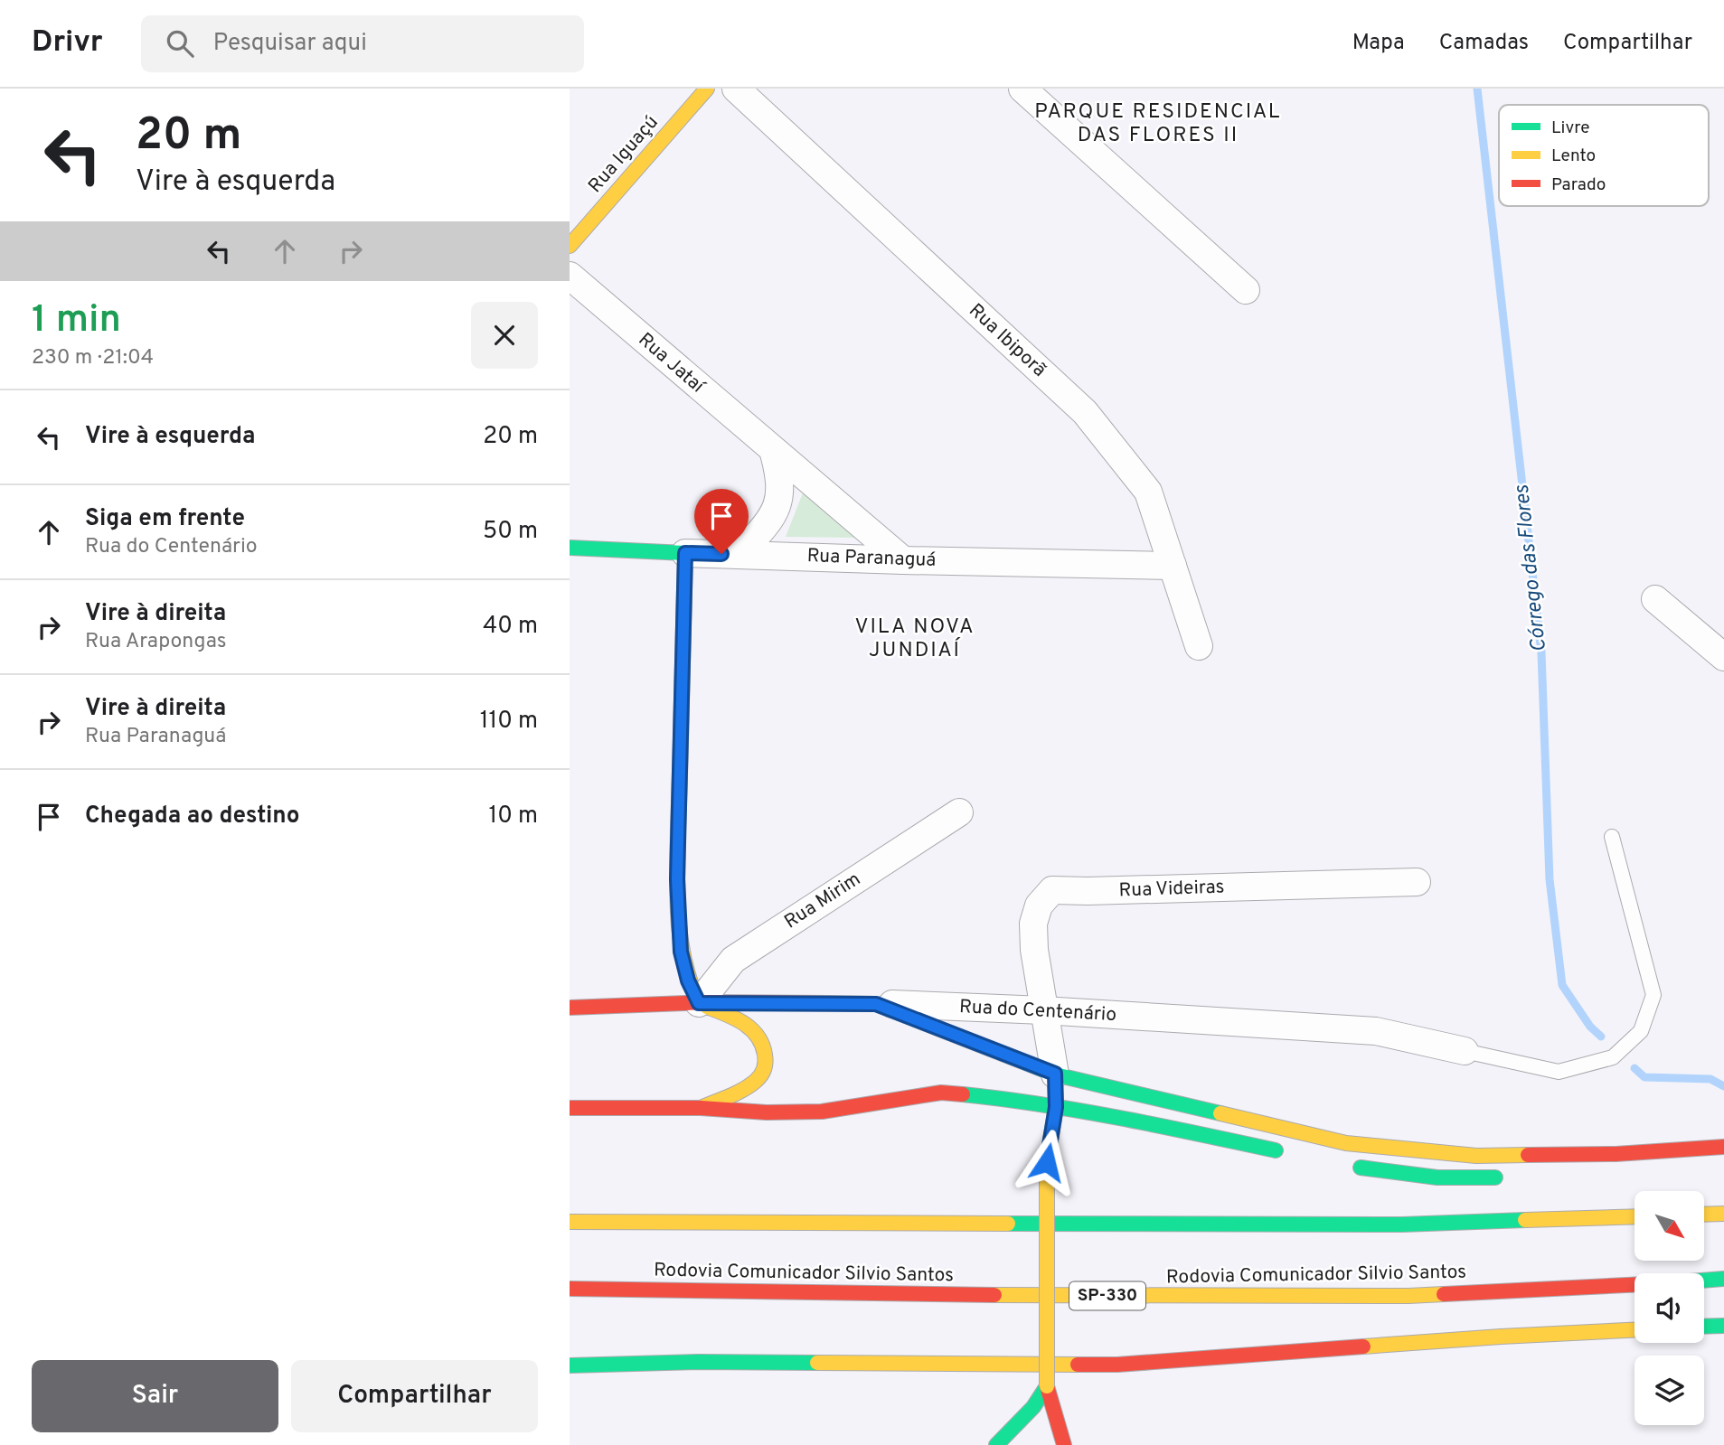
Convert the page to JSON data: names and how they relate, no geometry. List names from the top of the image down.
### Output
{
  "streets": {
    "main road": [
      "Rua Iguaçú",
      "Rua Paranaguá",
      "Rua do Centenário",
      "Rodovia Comunicador Silvio Santos",
      "SP-330"
    ],
    "street": [
      "Rua Ibiporã",
      "Rua Jataí",
      "Rua Videiras",
      "Rua Mirim"
    ]
  },
  "crossings": [
    ["Rua Ibiporã", "Rua Paranaguá"],
    ["Rua Jataí", "Rua Paranaguá"],
    ["Rua Videiras", "Rua do Centenário"],
    ["Rua Mirim", "Rua do Centenário"]
  ],
  "districts": ["PARQUE RESIDENCIAL DAS FLORES II", "VILA NOVA JUNDIAÍ"],
  "water": ["Córrego das Flores"],
  "legend": ["Livre", "Lento", "Parado"],
  "north": "bottom right",
  "page": {
    "header": "Drivr",
    "search": "Pesquisar aqui",
    "nav": ["Mapa", "Camadas", "Compartilhar"],
    "turn": ["20 m", "Vire à esquerda"],
    "heading": ["1 min", "230 m · 21:04"],
    "list": [
      {
        "name": "Vire à esquerda",
        "value": "20 m"
      },
      {
        "name": "Siga em frente",
        "note": "Rua do Centenário",
        "value": "50 m"
      },
      {
        "name": "Vire à direita",
        "note": "Rua Arapongas",
        "value": "40 m"
      },
      {
        "name": "Vire à direita",
        "note": "Rua Paranaguá",
        "value": "110 m"
      },
      {
        "name": "Chegada ao destino",
        "value": "10 m"
      }
    ],
    "buttons": ["Sair", "Compartilhar"]
  }
}
